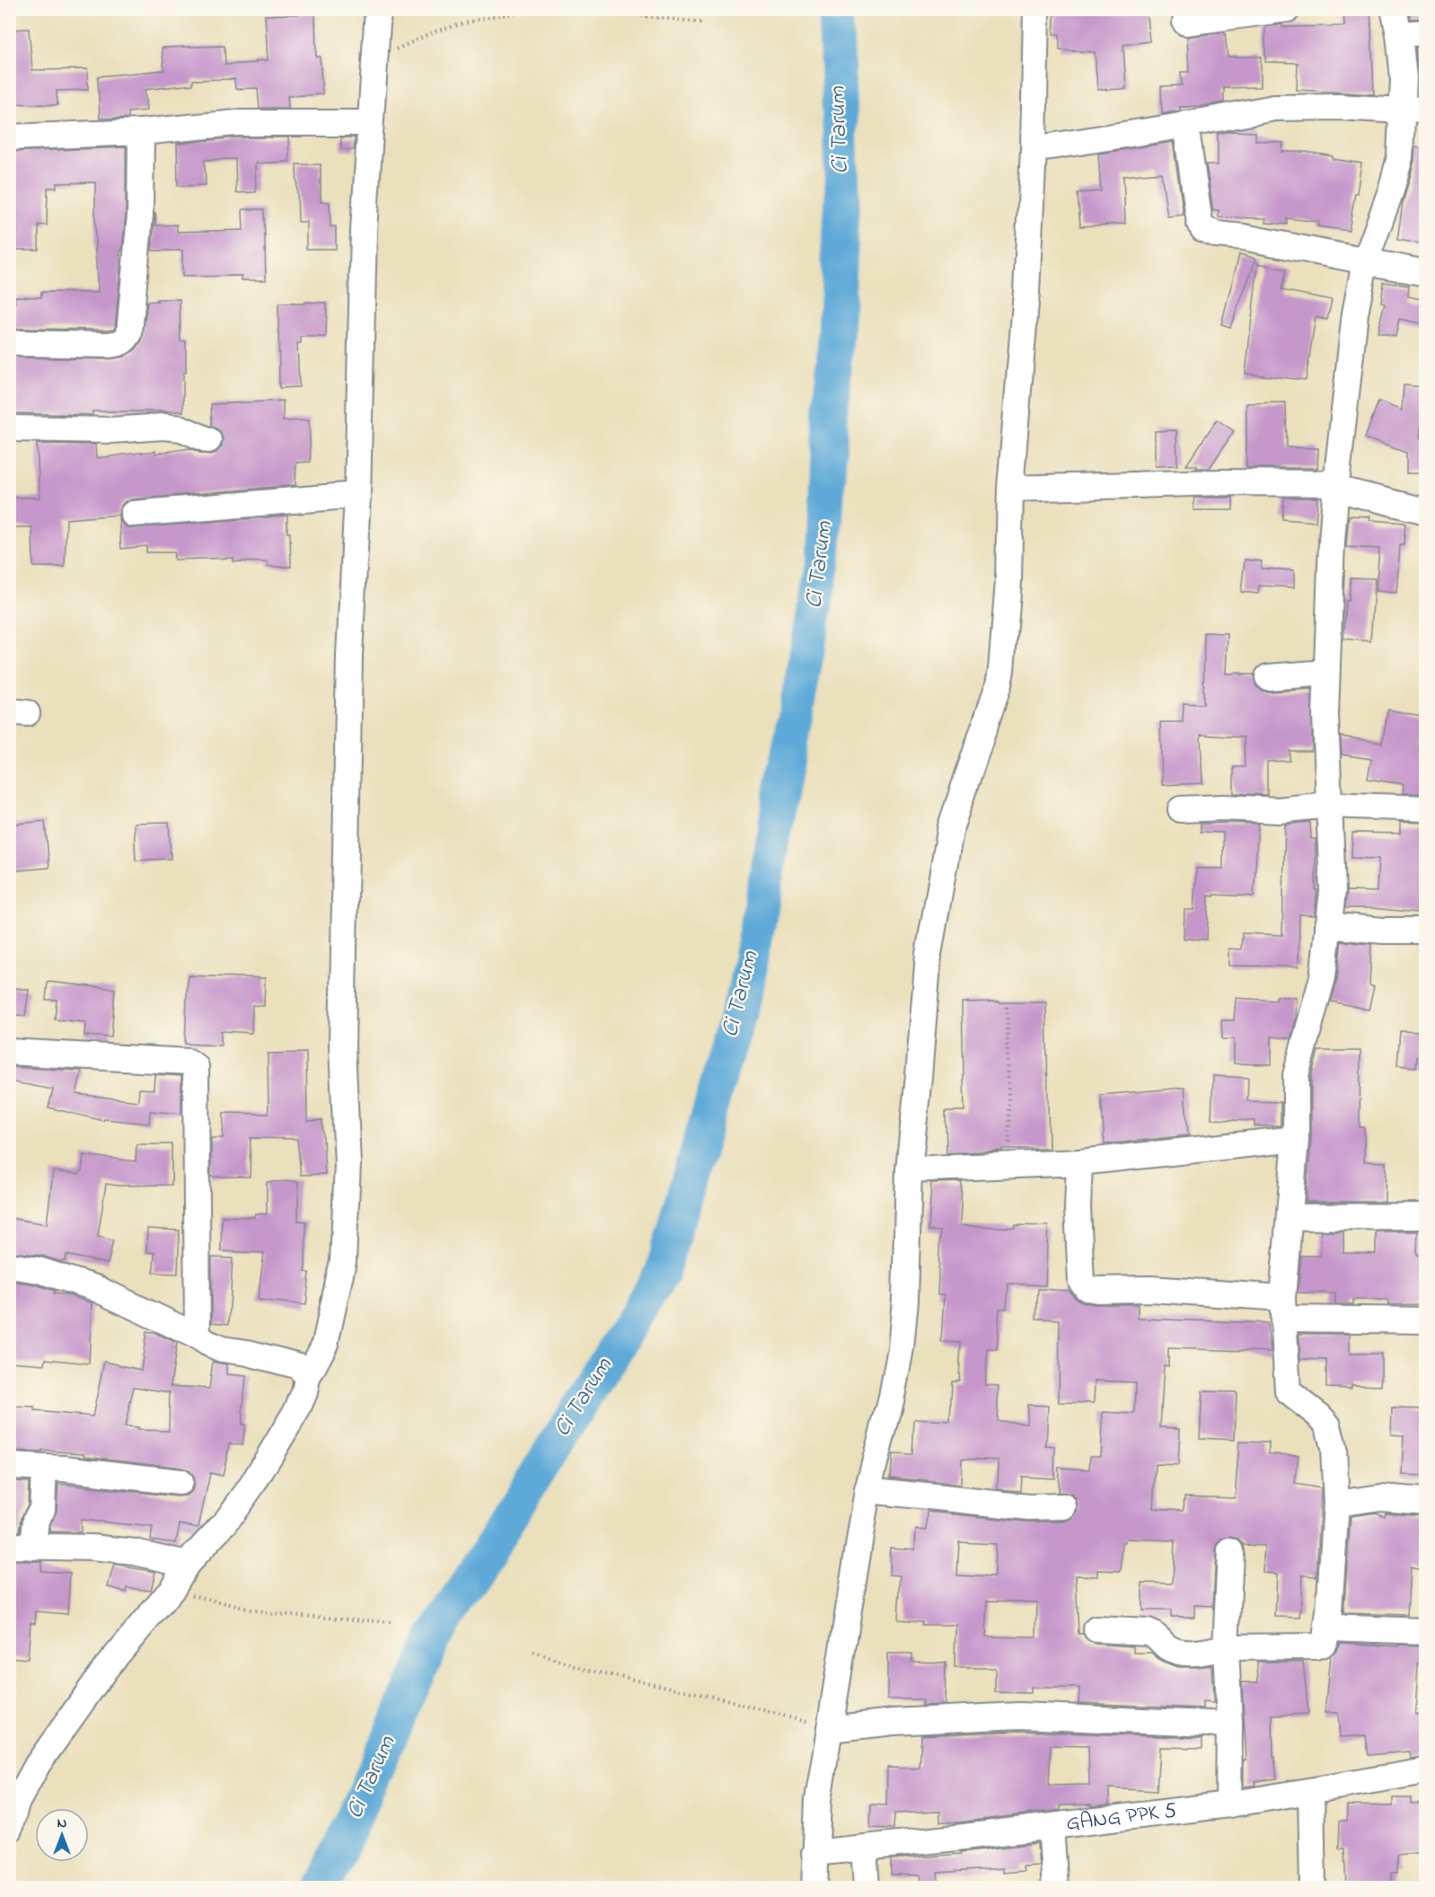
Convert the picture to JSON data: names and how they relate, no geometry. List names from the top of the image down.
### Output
{
  "streets": {
    "street": ["GANG PPK 5"]
  },
  "water": ["Ci Tarum"],
  "north": "top"
}
